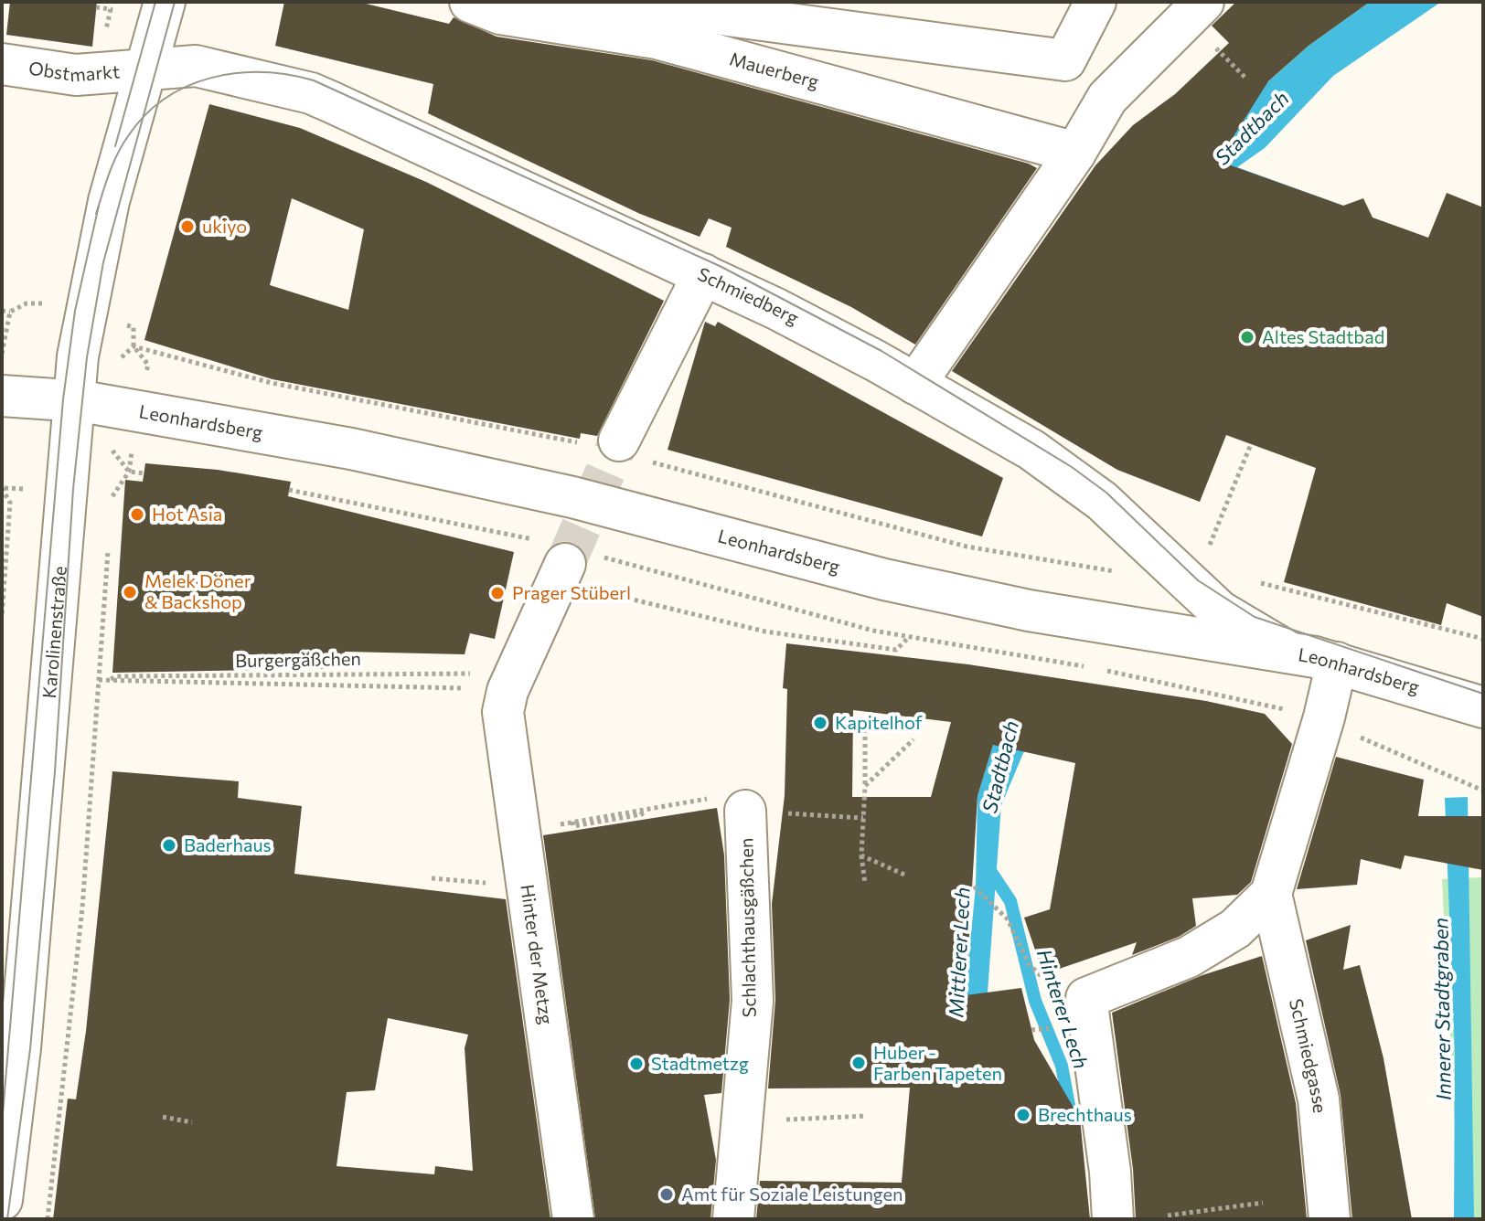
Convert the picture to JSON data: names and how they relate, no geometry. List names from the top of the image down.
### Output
{
  "streets": {
    "street": [
      "Obstmarkt",
      "Mauerberg",
      "Schmiedberg",
      "Leonhardsberg",
      "Karolinenstraße",
      "Schlachthausgäßchen",
      "Hinter der Metzg",
      "Schmiedgasse"
    ],
    "path": ["Burgergäßchen"]
  },
  "crossings": [
    ["Obstmarkt", "Schmiedberg"],
    ["Obstmarkt", "Karolinenstraße"],
    ["Schmiedberg", "Leonhardsberg"],
    ["Schmiedberg", "Karolinenstraße"],
    ["Leonhardsberg", "Karolinenstraße"],
    ["Leonhardsberg", "Schmiedgasse"],
    ["Burgergäßchen", "Hinter der Metzg"]
  ],
  "water": [
    "Stadtbach",
    "Mittlerer Lech",
    "Hinterer Lech",
    "Innerer Stadtgraben"
  ],
  "places": [
    "ukiyo",
    "Altes Stadtbad",
    "Hot Asia",
    "Melek Döner & Backshop",
    "Prager Stüberl",
    "Kapitelhof",
    "Baderhaus",
    "Huber - Farben Tapeten",
    "Stadtmetzg",
    "Brechthaus",
    "Amt für Soziale Leistungen"
  ]
}
